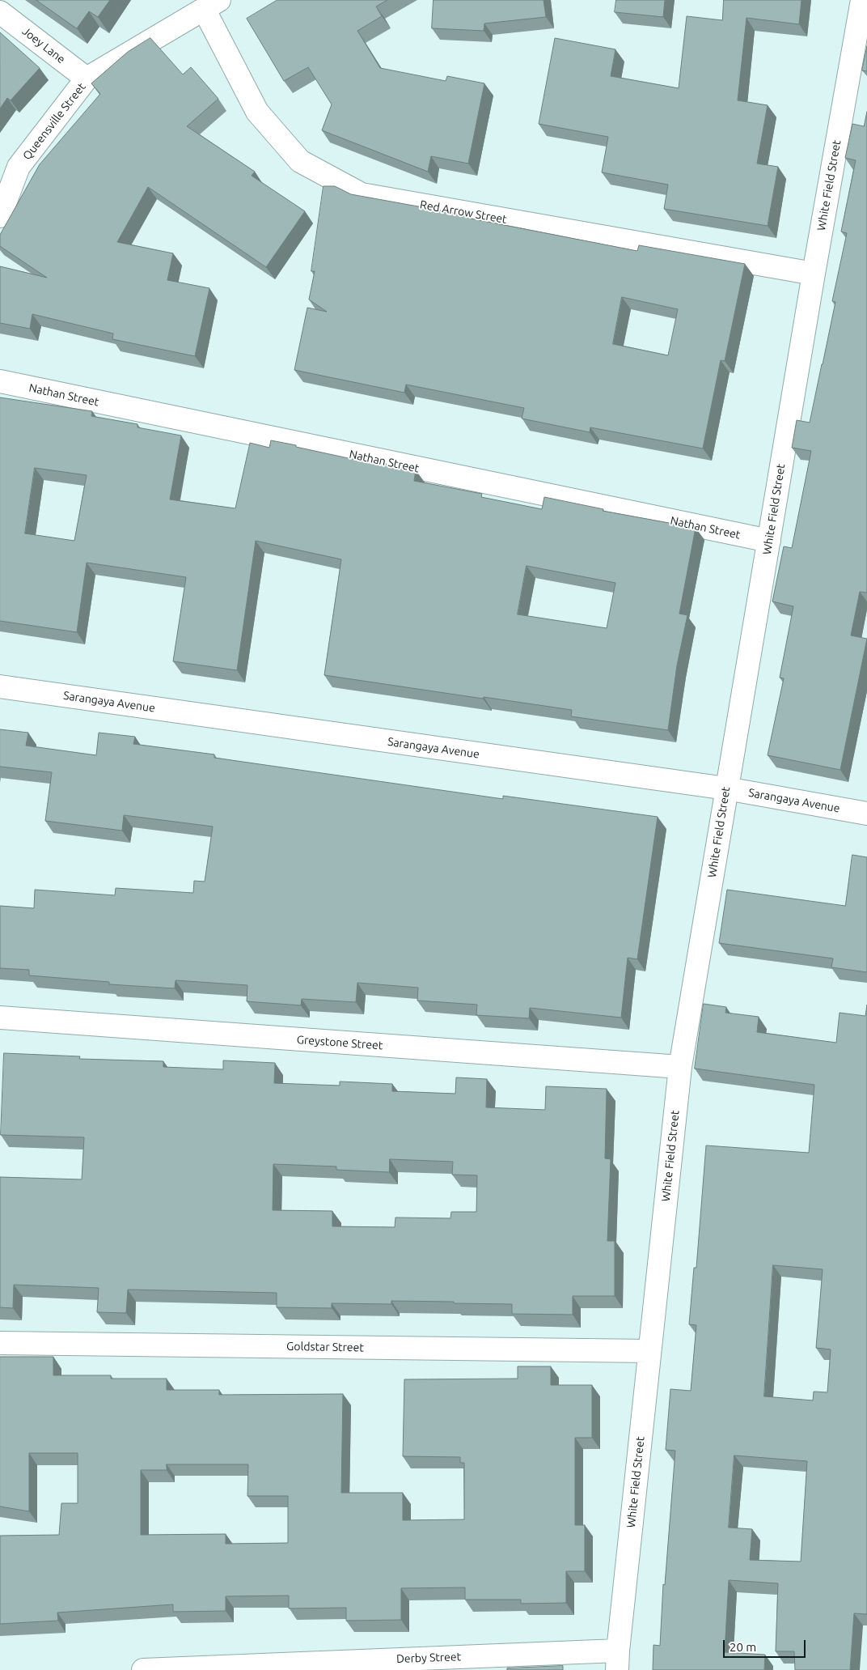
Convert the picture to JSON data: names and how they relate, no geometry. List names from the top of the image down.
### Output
{
  "streets": {
    "street": [
      "Joey Lane",
      "Queensville Street",
      "White Field Street",
      "Red Arrow Street",
      "Nathan Street",
      "Sarangaya Avenue",
      "Greystone Street",
      "Goldstar Street",
      "Derby Street"
    ]
  },
  "crossings": [
    ["Joey Lane", "Queensville Street"],
    ["Queensville Street", "Red Arrow Street"],
    ["White Field Street", "Red Arrow Street"],
    ["White Field Street", "Nathan Street"],
    ["White Field Street", "Sarangaya Avenue"],
    ["White Field Street", "Greystone Street"],
    ["White Field Street", "Goldstar Street"],
    ["White Field Street", "Derby Street"]
  ],
  "scale_bar": "20 m"
}
